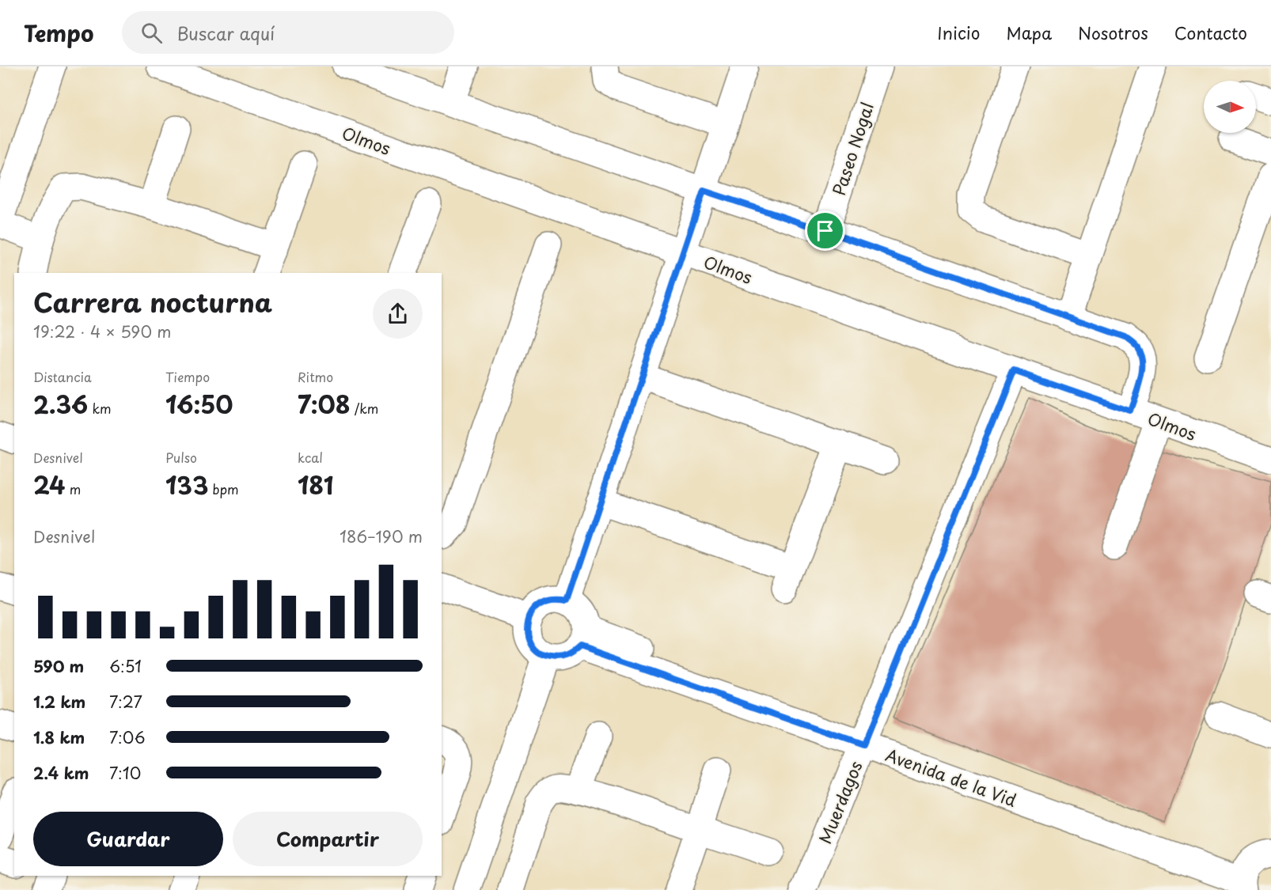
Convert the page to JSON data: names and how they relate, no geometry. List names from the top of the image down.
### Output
{
  "streets": {
    "street": [
      "Olmos",
      "Paseo Nogal",
      "Avenida de la Vid",
      "Muerdagos"
    ]
  },
  "crossings": [
    ["Olmos", "Muerdagos"],
    ["Avenida de la Vid", "Muerdagos"]
  ],
  "north": "right",
  "page": {
    "header": "Tempo",
    "search": "Buscar aquí",
    "nav": [
      "Inicio",
      "Mapa",
      "Nosotros",
      "Contacto"
    ],
    "heading": ["Carrera nocturna", "19:22 · 4 × 590 m"],
    "stats": [
      ["Distancia", "2.36 km"],
      ["Tiempo", "16:50"],
      ["Ritmo", "7:08 /km"],
      ["Desnivel", "24 m"],
      ["Pulso", "133 bpm"],
      ["kcal", "181"]
    ],
    "chart": ["Desnivel", "186–190 m"],
    "list": [
      {
        "name": "590 m",
        "note": "6:51"
      },
      {
        "name": "1.2 km",
        "note": "7:27"
      },
      {
        "name": "1.8 km",
        "note": "7:06"
      },
      {
        "name": "2.4 km",
        "note": "7:10"
      }
    ],
    "buttons": ["Guardar", "Compartir"]
  }
}
